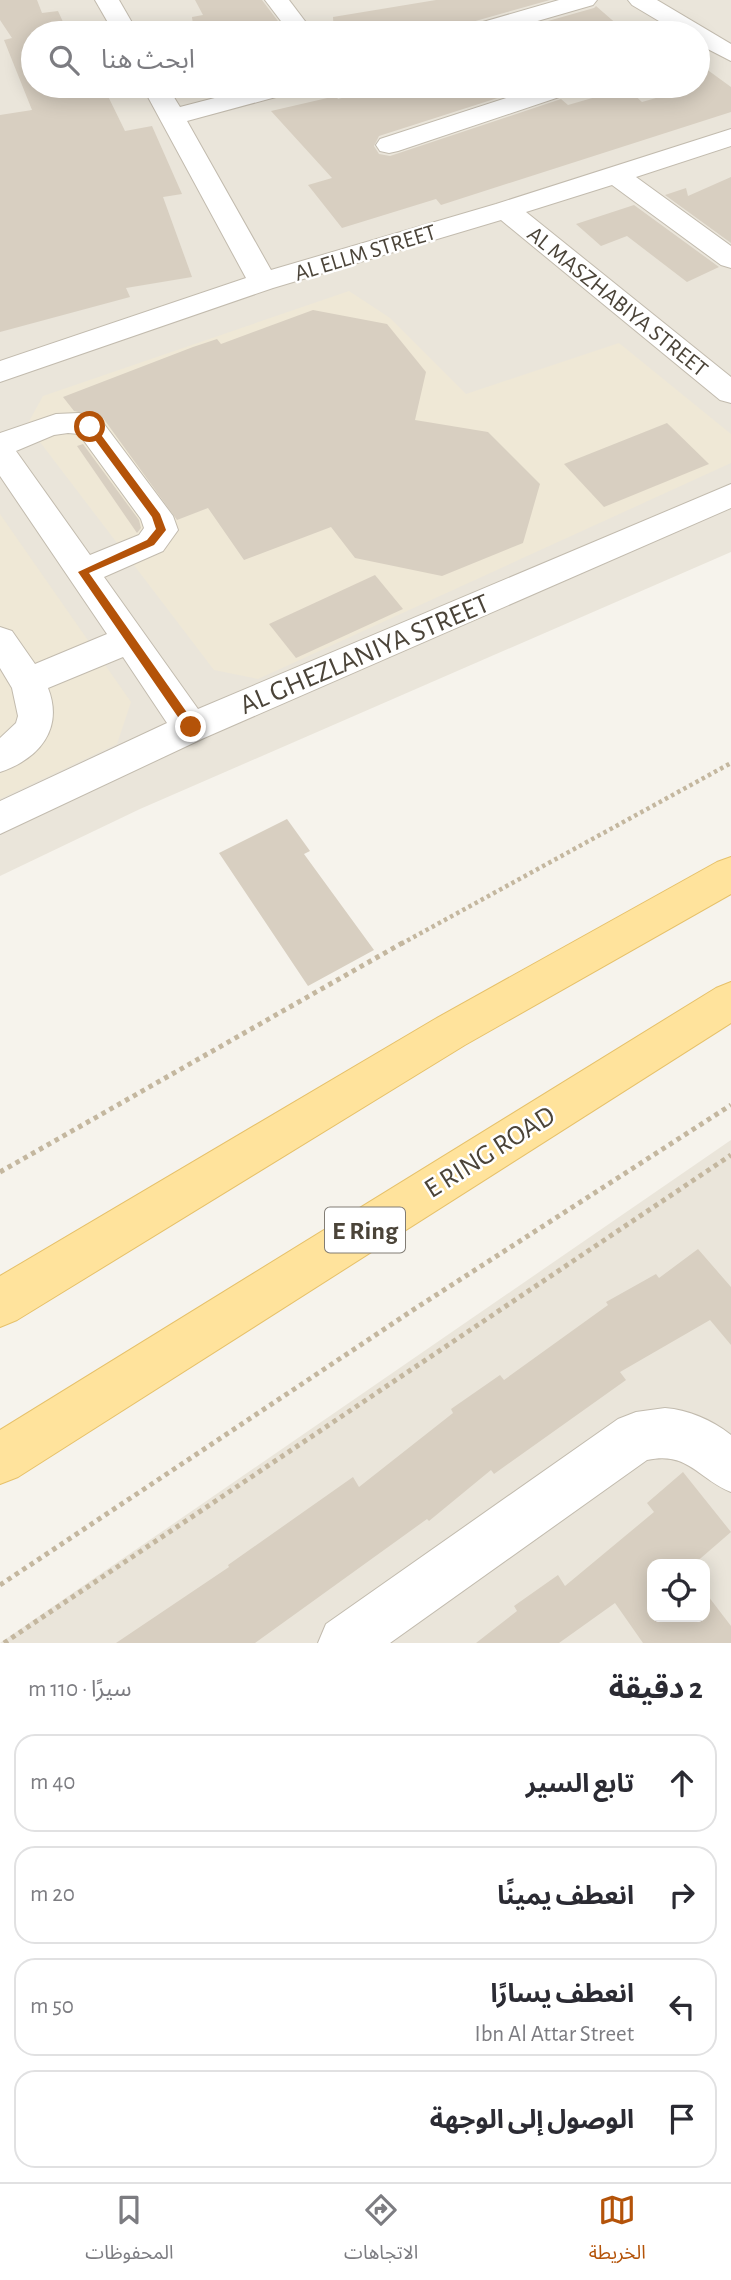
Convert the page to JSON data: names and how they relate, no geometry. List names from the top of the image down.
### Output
{
  "streets": {
    "main road": ["E RING ROAD", "E Ring"],
    "street": ["AL ELLM STREET", "AL MASZHABIYA STREET", "AL GHEZLANIYA STREET"]
  },
  "crossings": [
    ["AL ELLM STREET", "AL MASZHABIYA STREET"]
  ],
  "page": {
    "search": "ابحث هنا",
    "heading": ["2 دقيقة", "سيرًا · 110 m"],
    "list": [
      ["تابع السير", "40 m"],
      ["انعطف يمينًا", "20 m"],
      ["انعطف يسارًا", "Ibn Al Attar Street", "50 m"],
      "الوصول إلى الوجهة"
    ],
    "nav": ["الخريطة", "الاتجاهات", "المحفوظات"]
  }
}
